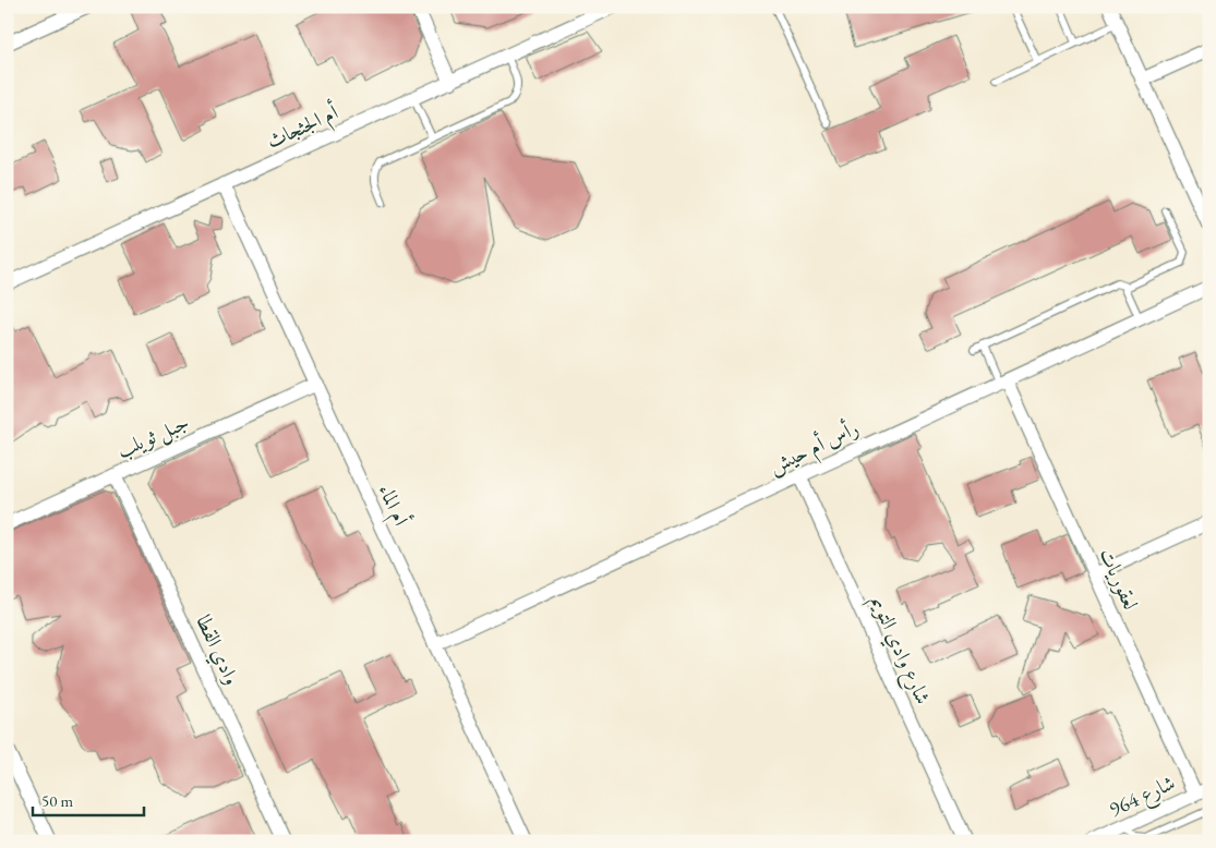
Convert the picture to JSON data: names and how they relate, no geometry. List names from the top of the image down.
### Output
{
  "streets": {
    "street": [
      "أم الجثجاث",
      "جبل ثويلب",
      "رأس أم حيش",
      "أم الماء",
      "لعقوريات",
      "وادي القطا",
      "شارع وادي التويم",
      "شارع 964"
    ]
  },
  "crossings": [
    ["أم الجثجاث", "أم الماء"],
    ["جبل ثويلب", "أم الماء"],
    ["جبل ثويلب", "وادي القطا"],
    ["رأس أم حيش", "أم الماء"],
    ["رأس أم حيش", "لعقوريات"],
    ["رأس أم حيش", "شارع وادي التويم"],
    ["لعقوريات", "شارع 964"]
  ],
  "scale_bar": "50 m"
}
